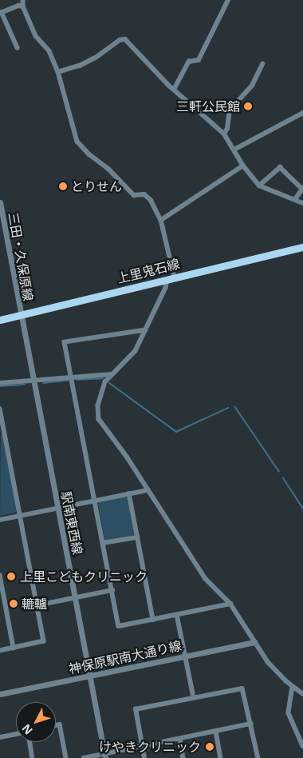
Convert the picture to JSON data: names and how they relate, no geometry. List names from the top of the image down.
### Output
{
  "streets": {
    "main road": ["上里鬼石線"],
    "street": ["三田・久保原線", "駅南東西線", "神保原駅南大通り線"]
  },
  "crossings": [
    ["三田・久保原線", "上里鬼石線"],
    ["三田・久保原線", "駅南東西線"],
    ["上里鬼石線", "駅南東西線"],
    ["駅南東西線", "神保原駅南大通り線"]
  ],
  "places": [
    "三軒公民館",
    "とりせん",
    "上里こどもクリニック",
    "轆轤",
    "けやきクリニック"
  ],
  "north": "bottom left"
}
